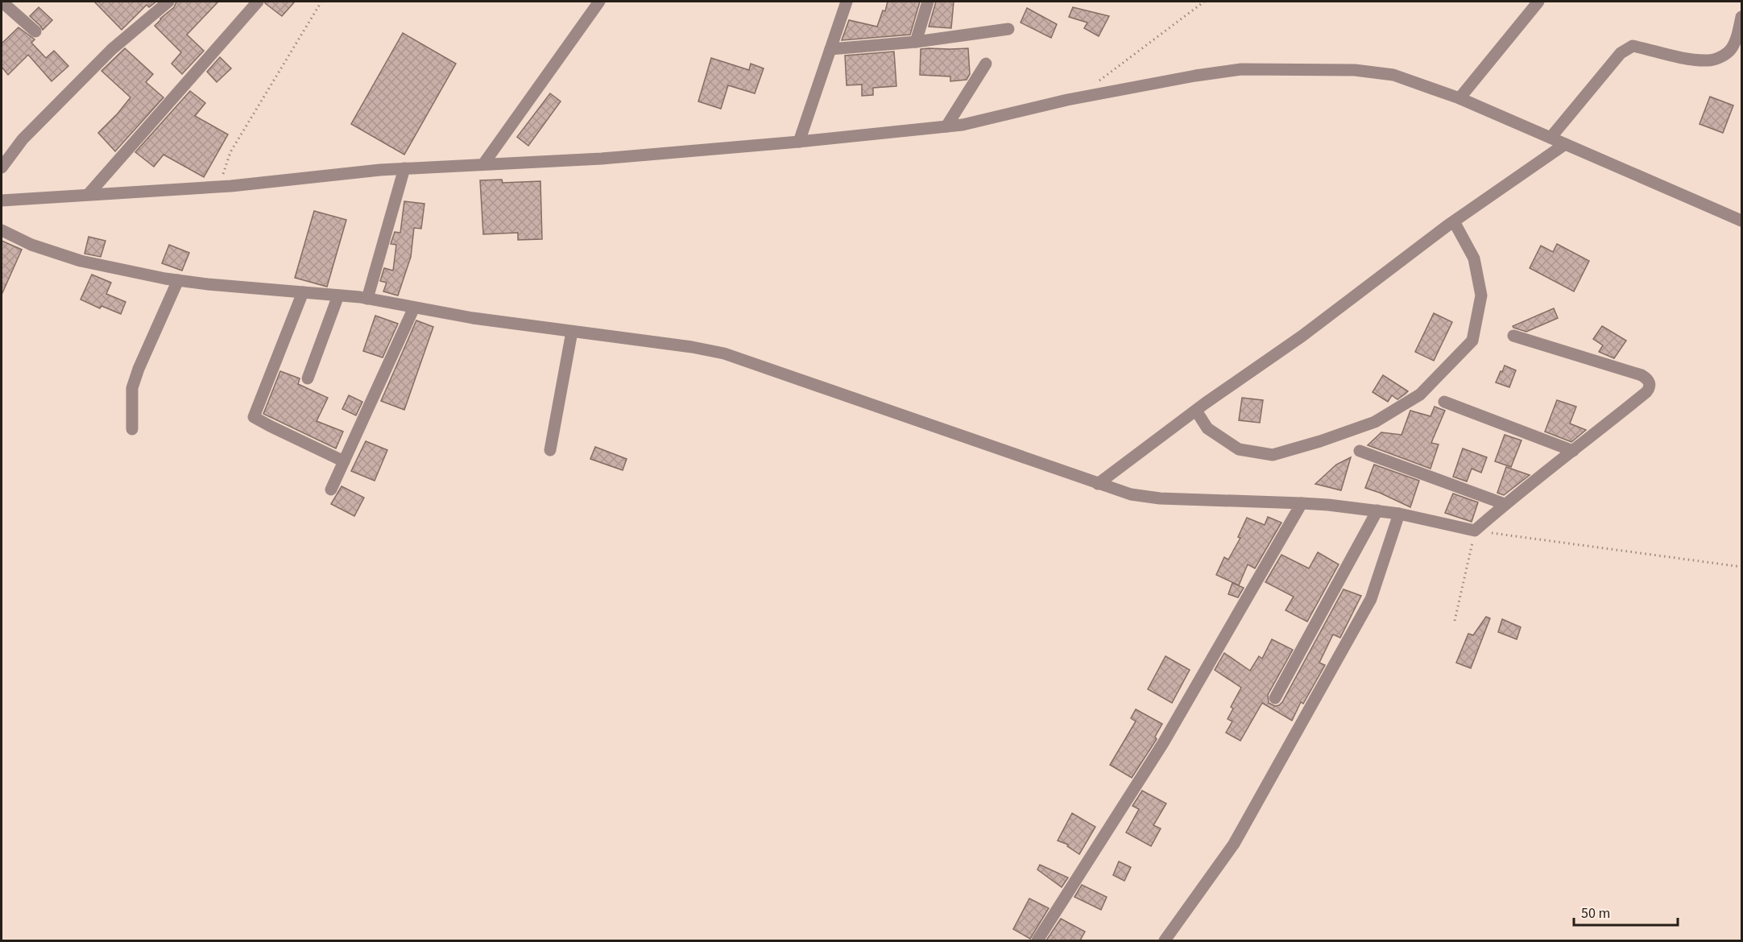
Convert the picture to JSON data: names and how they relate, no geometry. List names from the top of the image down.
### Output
{
  "scale_bar": "50 m"
}
